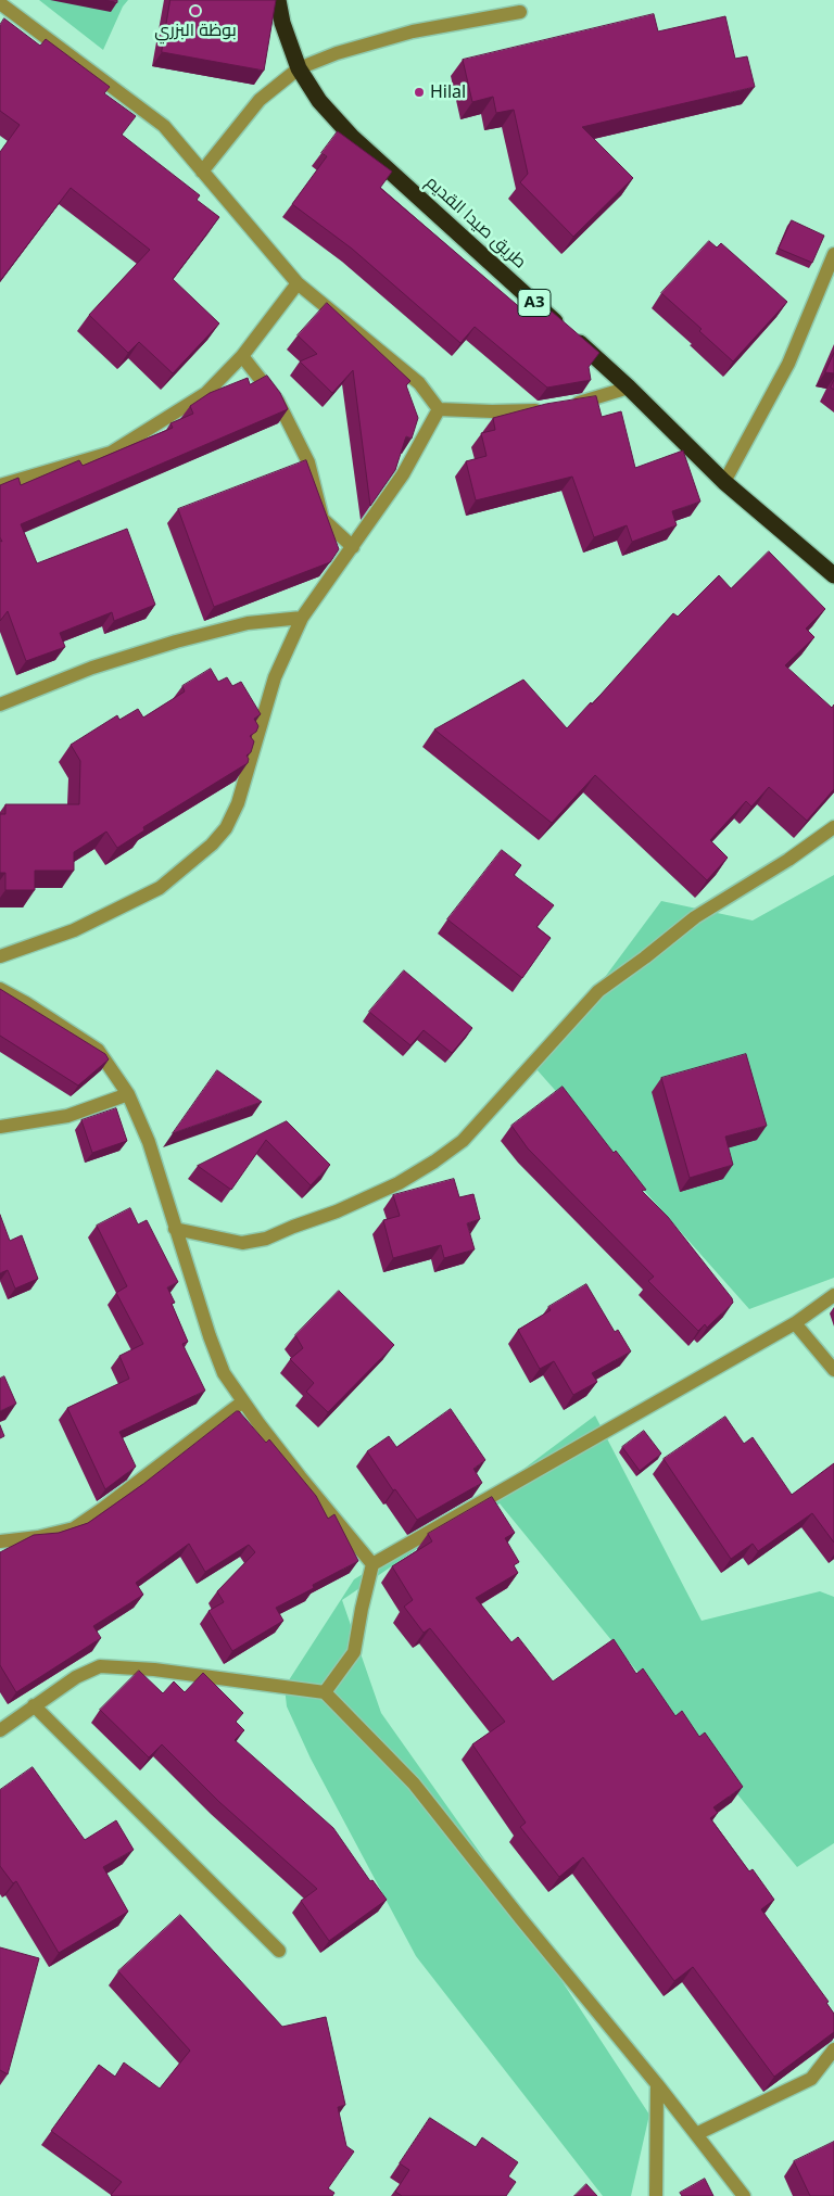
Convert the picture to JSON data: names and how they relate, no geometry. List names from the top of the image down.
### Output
{
  "streets": {
    "highway": ["طريق صيدا القديم", "A3"]
  },
  "places": ["بوظة البزري", "Hilal"]
}
